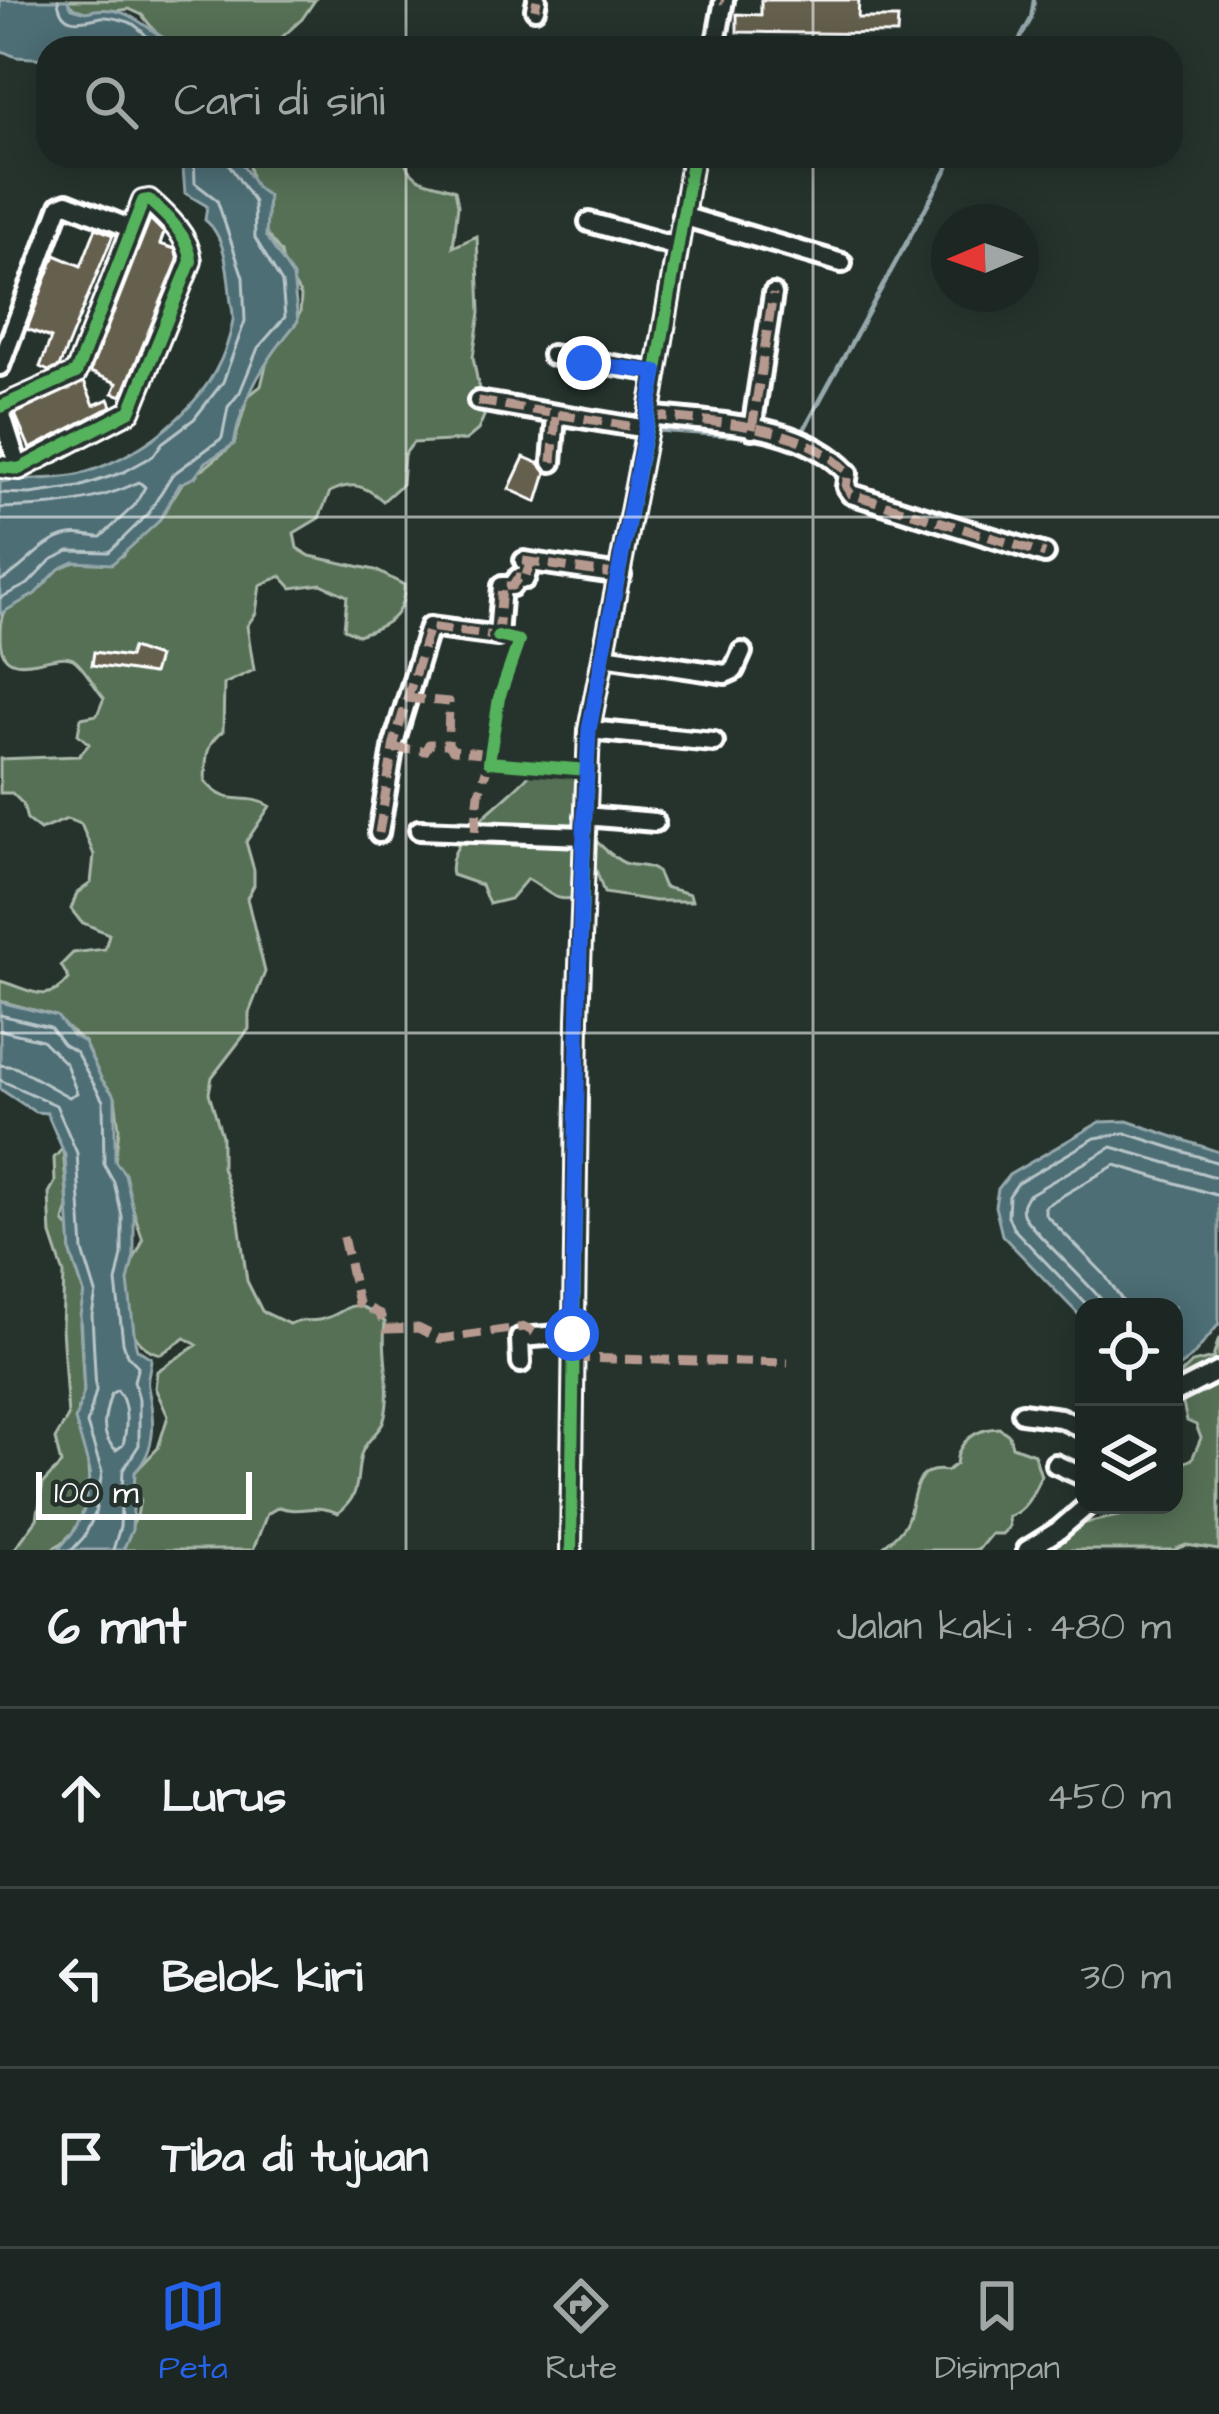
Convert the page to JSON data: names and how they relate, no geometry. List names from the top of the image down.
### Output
{
  "scale_bar": "100 m",
  "north": "left",
  "page": {
    "search": "Cari di sini",
    "scale": "100 m",
    "heading": ["6 mnt", "Jalan kaki · 480 m"],
    "list": [
      ["Lurus", "450 m"],
      ["Belok kiri", "30 m"],
      "Tiba di tujuan"
    ],
    "nav": ["Peta", "Rute", "Disimpan"]
  }
}
